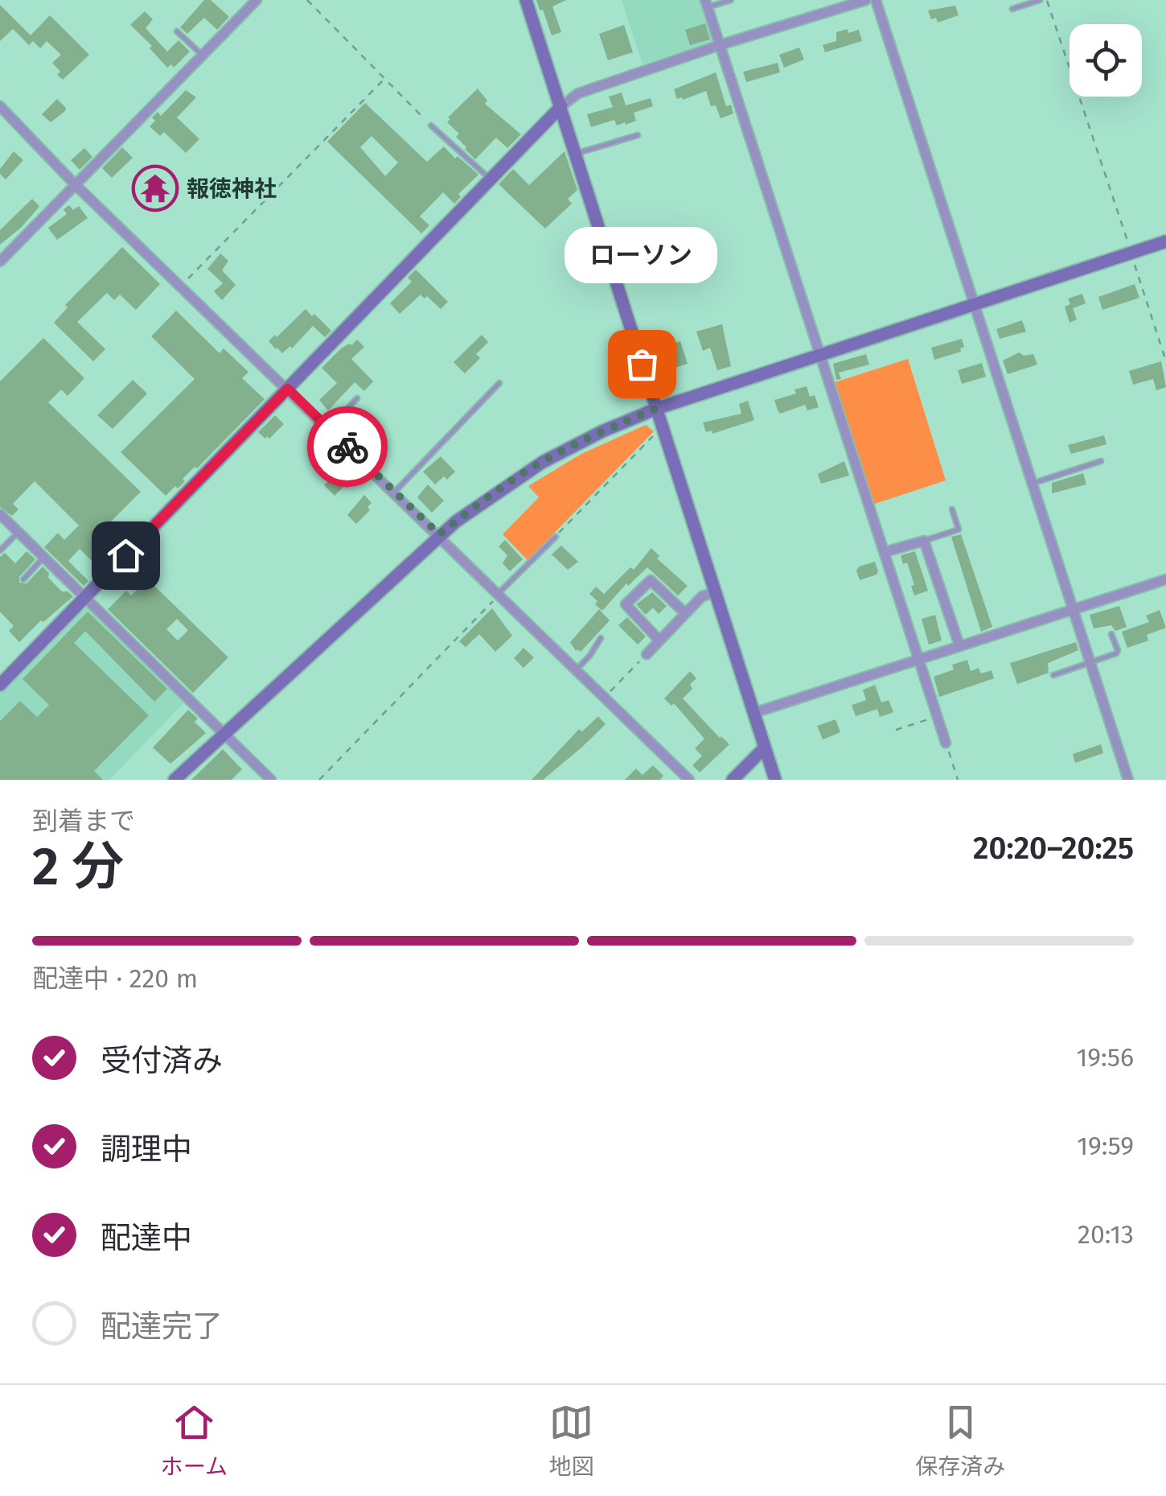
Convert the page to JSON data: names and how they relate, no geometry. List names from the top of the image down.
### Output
{
  "places": {
    "temple": ["報徳神社"],
    "other": ["ローソン"]
  },
  "page": {
    "bubble": "ローソン",
    "heading": ["2 分", "到着まで", "20:20–20:25"],
    "bar": "配達中 · 220 m",
    "list": [
      ["受付済み", "19:56"],
      ["調理中", "19:59"],
      ["配達中", "20:13"],
      "配達完了"
    ],
    "tabs": ["ホーム", "地図", "保存済み"]
  }
}
